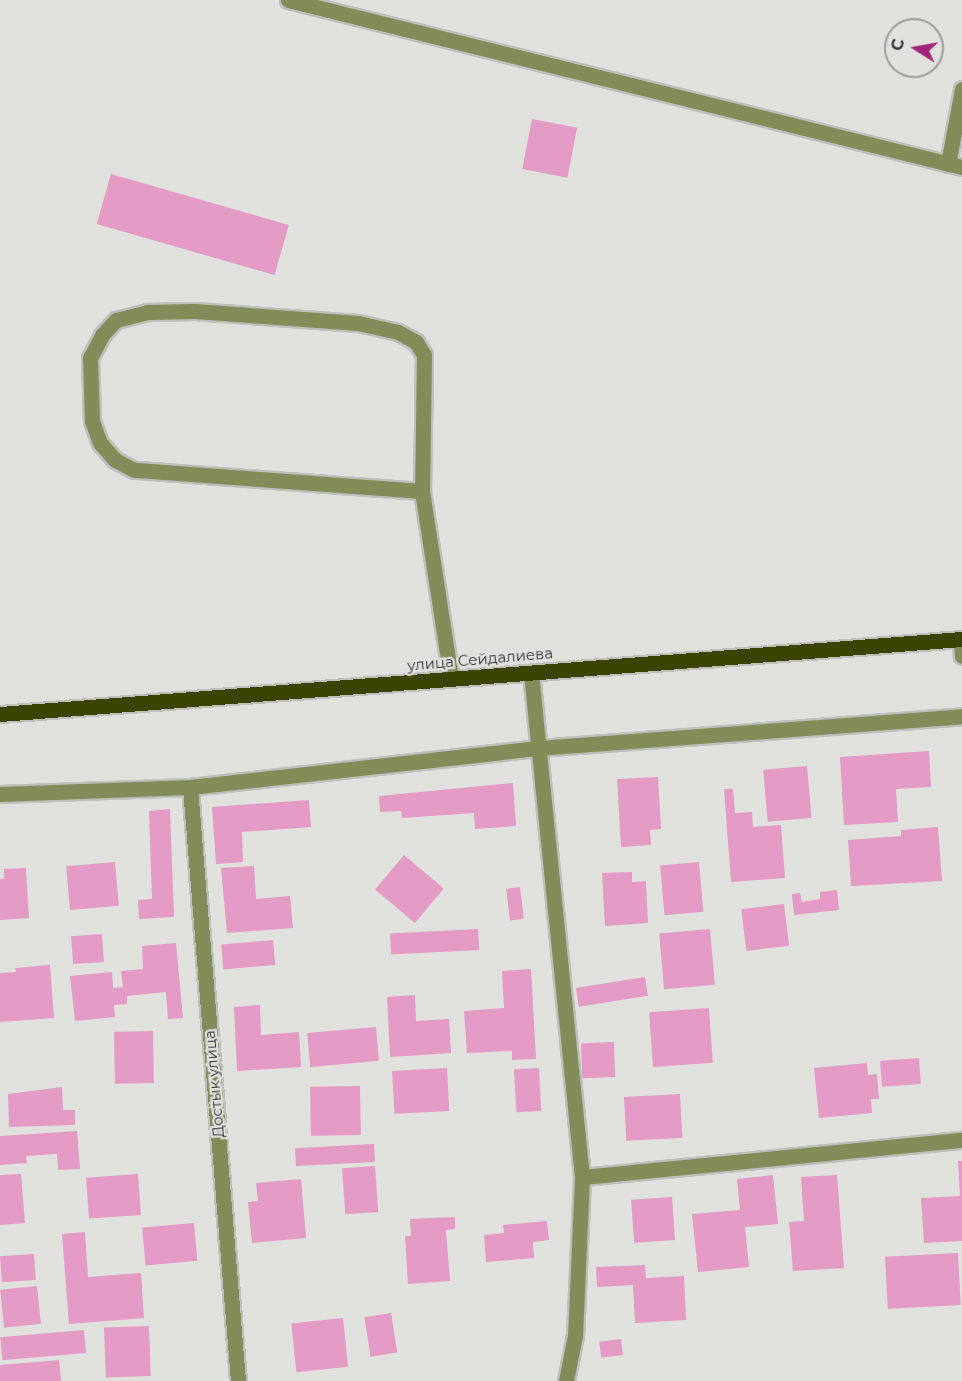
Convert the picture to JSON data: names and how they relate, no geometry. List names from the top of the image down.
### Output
{
  "streets": {
    "main road": ["улица Сейдалиева"],
    "street": ["Достык улица"]
  },
  "north": "left"
}
